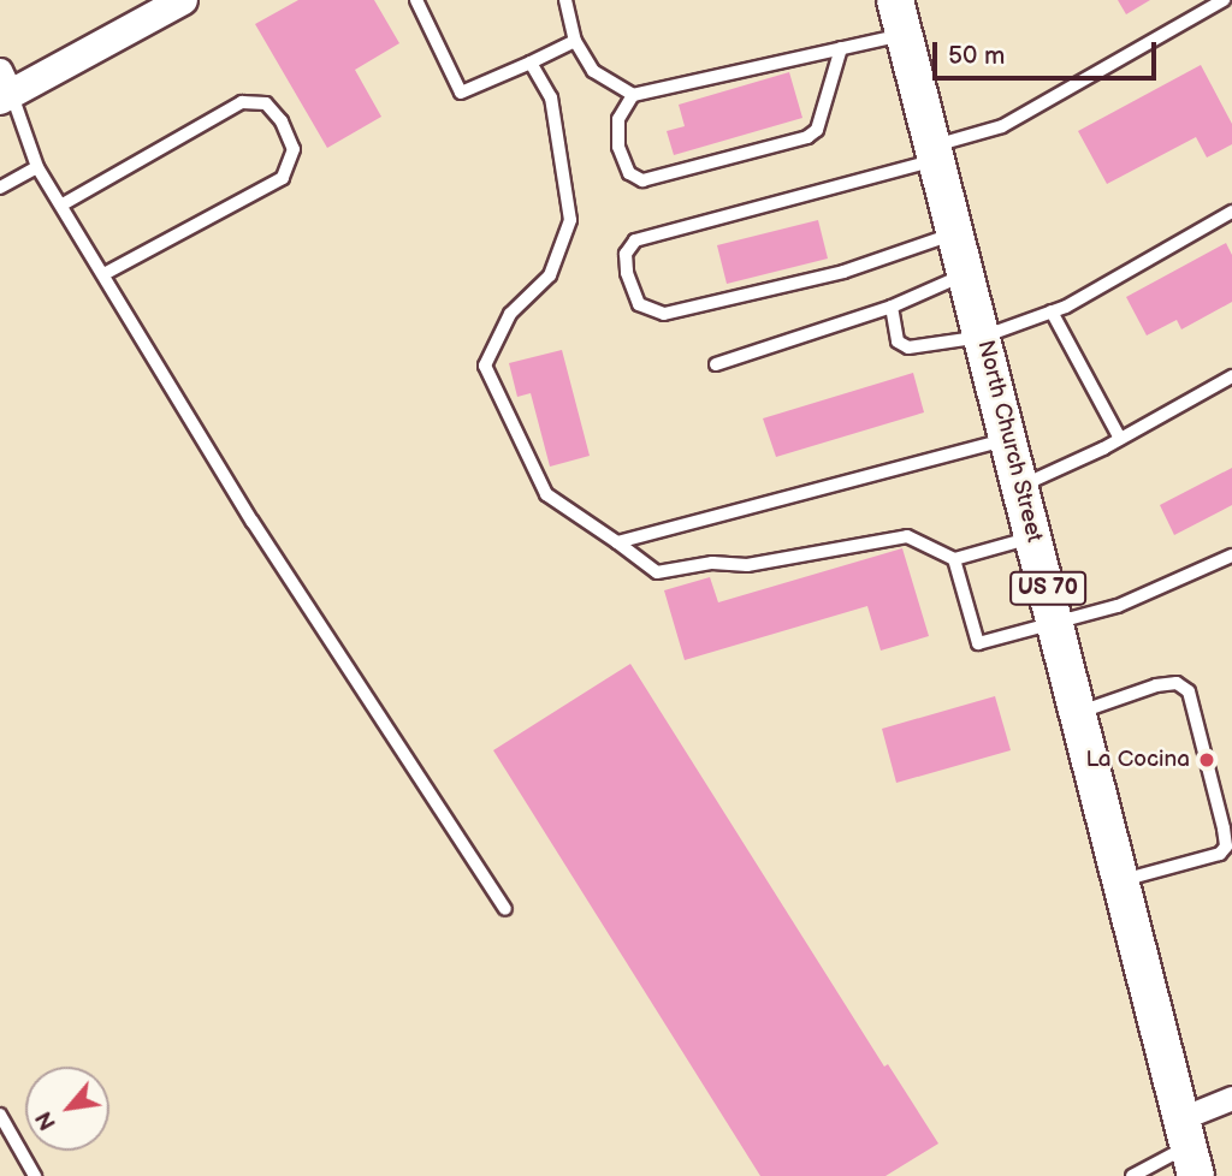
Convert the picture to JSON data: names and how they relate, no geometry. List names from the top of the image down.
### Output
{
  "streets": {
    "main road": ["North Church Street", "US 70"]
  },
  "places": ["La Cocina"],
  "scale_bar": "50 m",
  "north": "bottom left"
}
